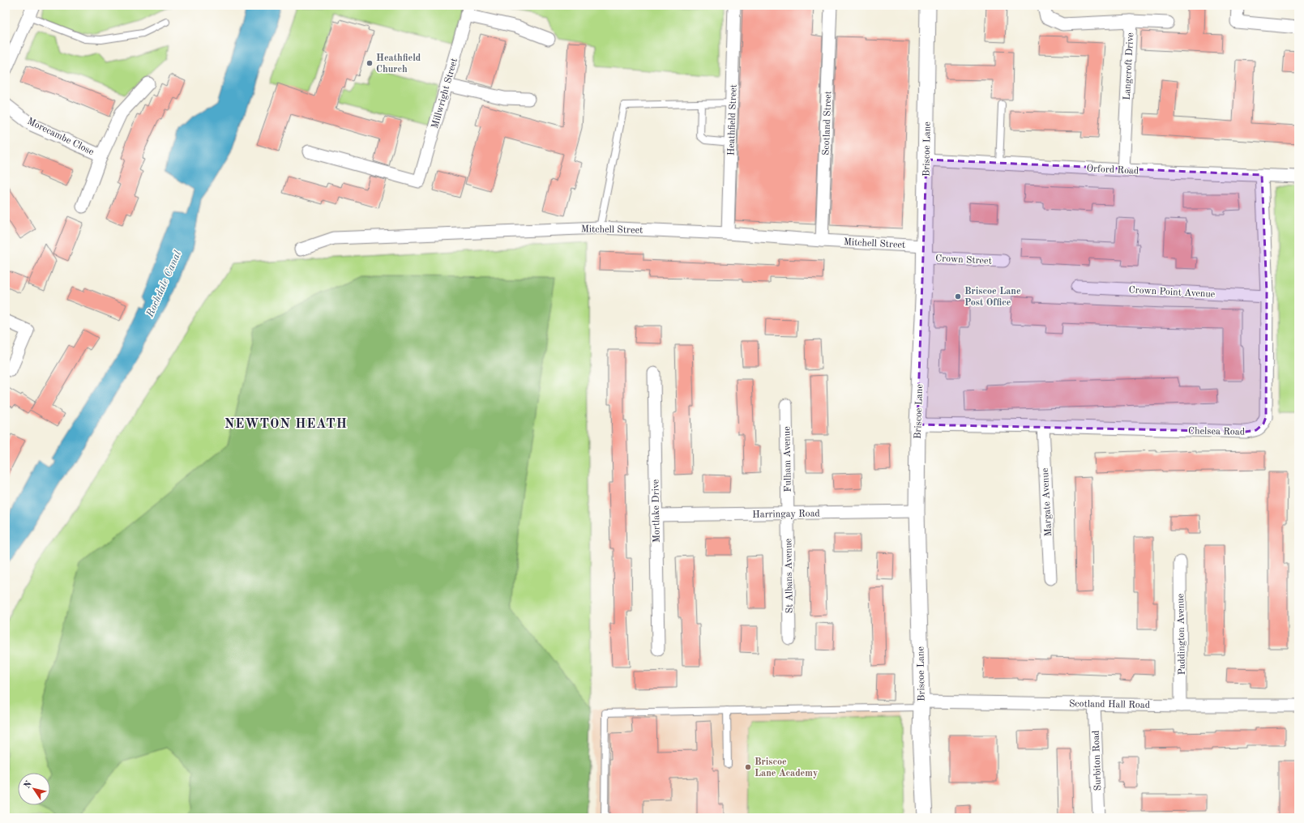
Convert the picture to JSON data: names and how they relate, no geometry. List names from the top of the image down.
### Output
{
  "streets": {
    "street": [
      "Langcroft Drive",
      "Millwright Street",
      "Heathfield Street",
      "Scotland Street",
      "Morecambe Close",
      "Briscoe Lane",
      "Orford Road",
      "Mitchell Street",
      "Crown Street",
      "Crown Point Avenue",
      "Chelsea Road",
      "Fulham Avenue",
      "Margate Avenue",
      "Mortlake Drive",
      "Harringay Road",
      "St Albans Avenue",
      "Paddington Avenue",
      "Scotland Hall Road",
      "Surbiton Road"
    ]
  },
  "crossings": [
    ["Langcroft Drive", "Orford Road"],
    ["Heathfield Street", "Mitchell Street"],
    ["Scotland Street", "Mitchell Street"],
    ["Briscoe Lane", "Orford Road"],
    ["Briscoe Lane", "Mitchell Street"],
    ["Briscoe Lane", "Crown Street"],
    ["Briscoe Lane", "Chelsea Road"],
    ["Briscoe Lane", "Harringay Road"],
    ["Briscoe Lane", "Scotland Hall Road"],
    ["Orford Road", "Chelsea Road"],
    ["Mitchell Street", "Crown Street"],
    ["Crown Point Avenue", "Chelsea Road"],
    ["Chelsea Road", "Margate Avenue"],
    ["Fulham Avenue", "Harringay Road"],
    ["Fulham Avenue", "St Albans Avenue"],
    ["Mortlake Drive", "Harringay Road"],
    ["Harringay Road", "St Albans Avenue"],
    ["Paddington Avenue", "Scotland Hall Road"],
    ["Scotland Hall Road", "Surbiton Road"]
  ],
  "districts": ["NEWTON HEATH"],
  "water": ["Rochdale Canal"],
  "places": ["Heathfield Church", "Briscoe Lane Post Office", "Briscoe Lane Academy"],
  "north": "top left"
}
